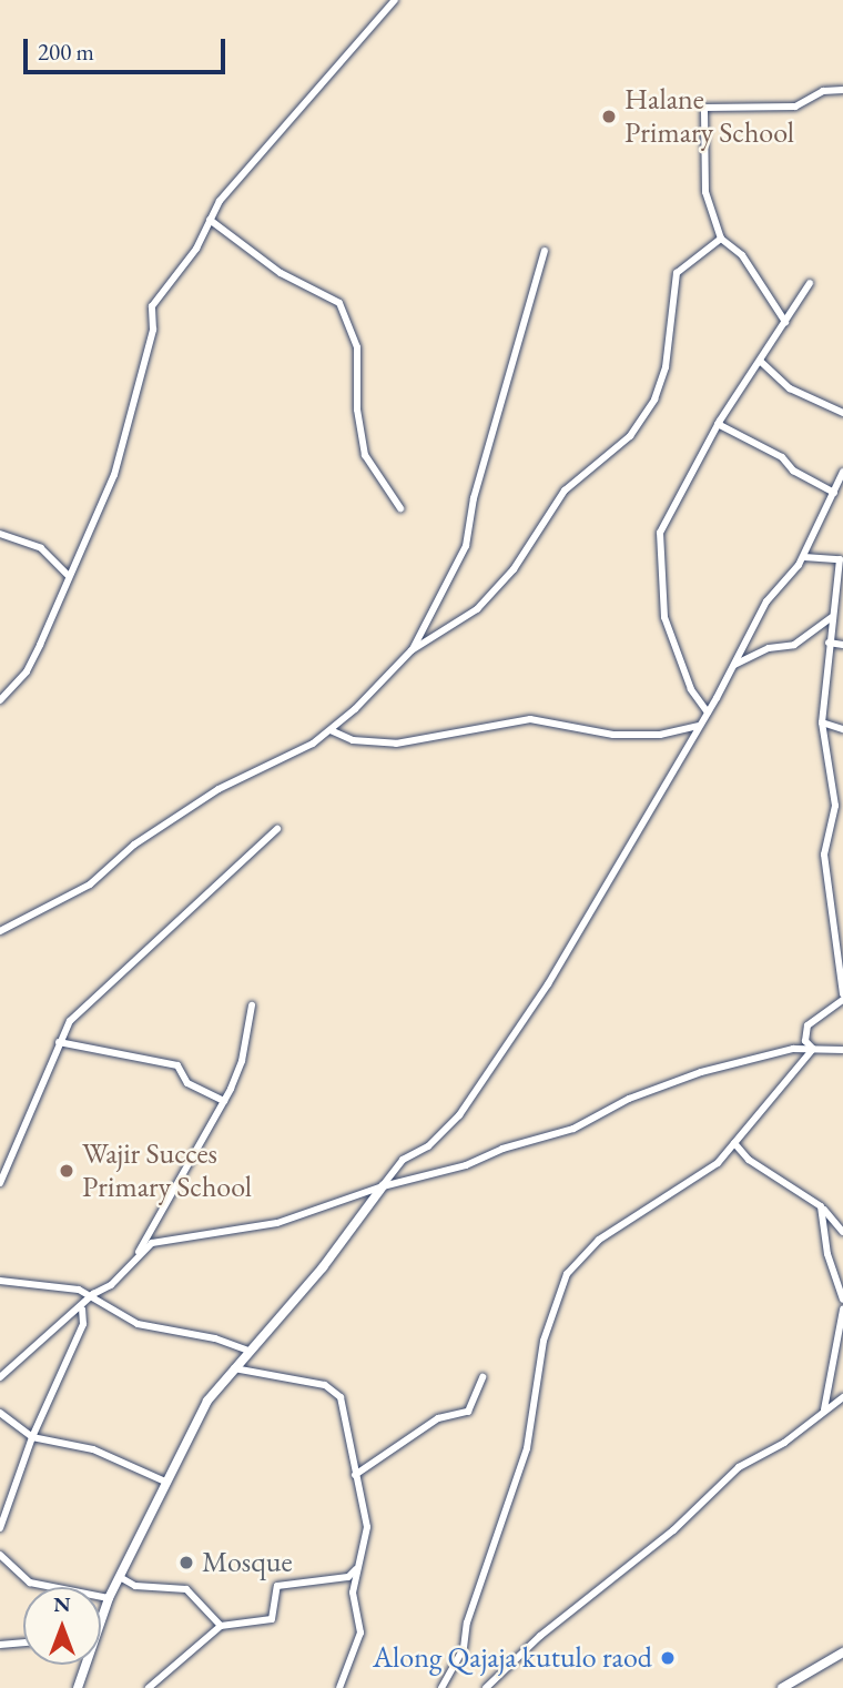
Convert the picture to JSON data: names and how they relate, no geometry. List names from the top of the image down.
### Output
{
  "places": [
    "Halane Primary School",
    "Wajir Succes Primary School",
    "Mosque",
    "Along Qajaja kutulo raod"
  ],
  "scale_bar": "200 m",
  "north": "top"
}
